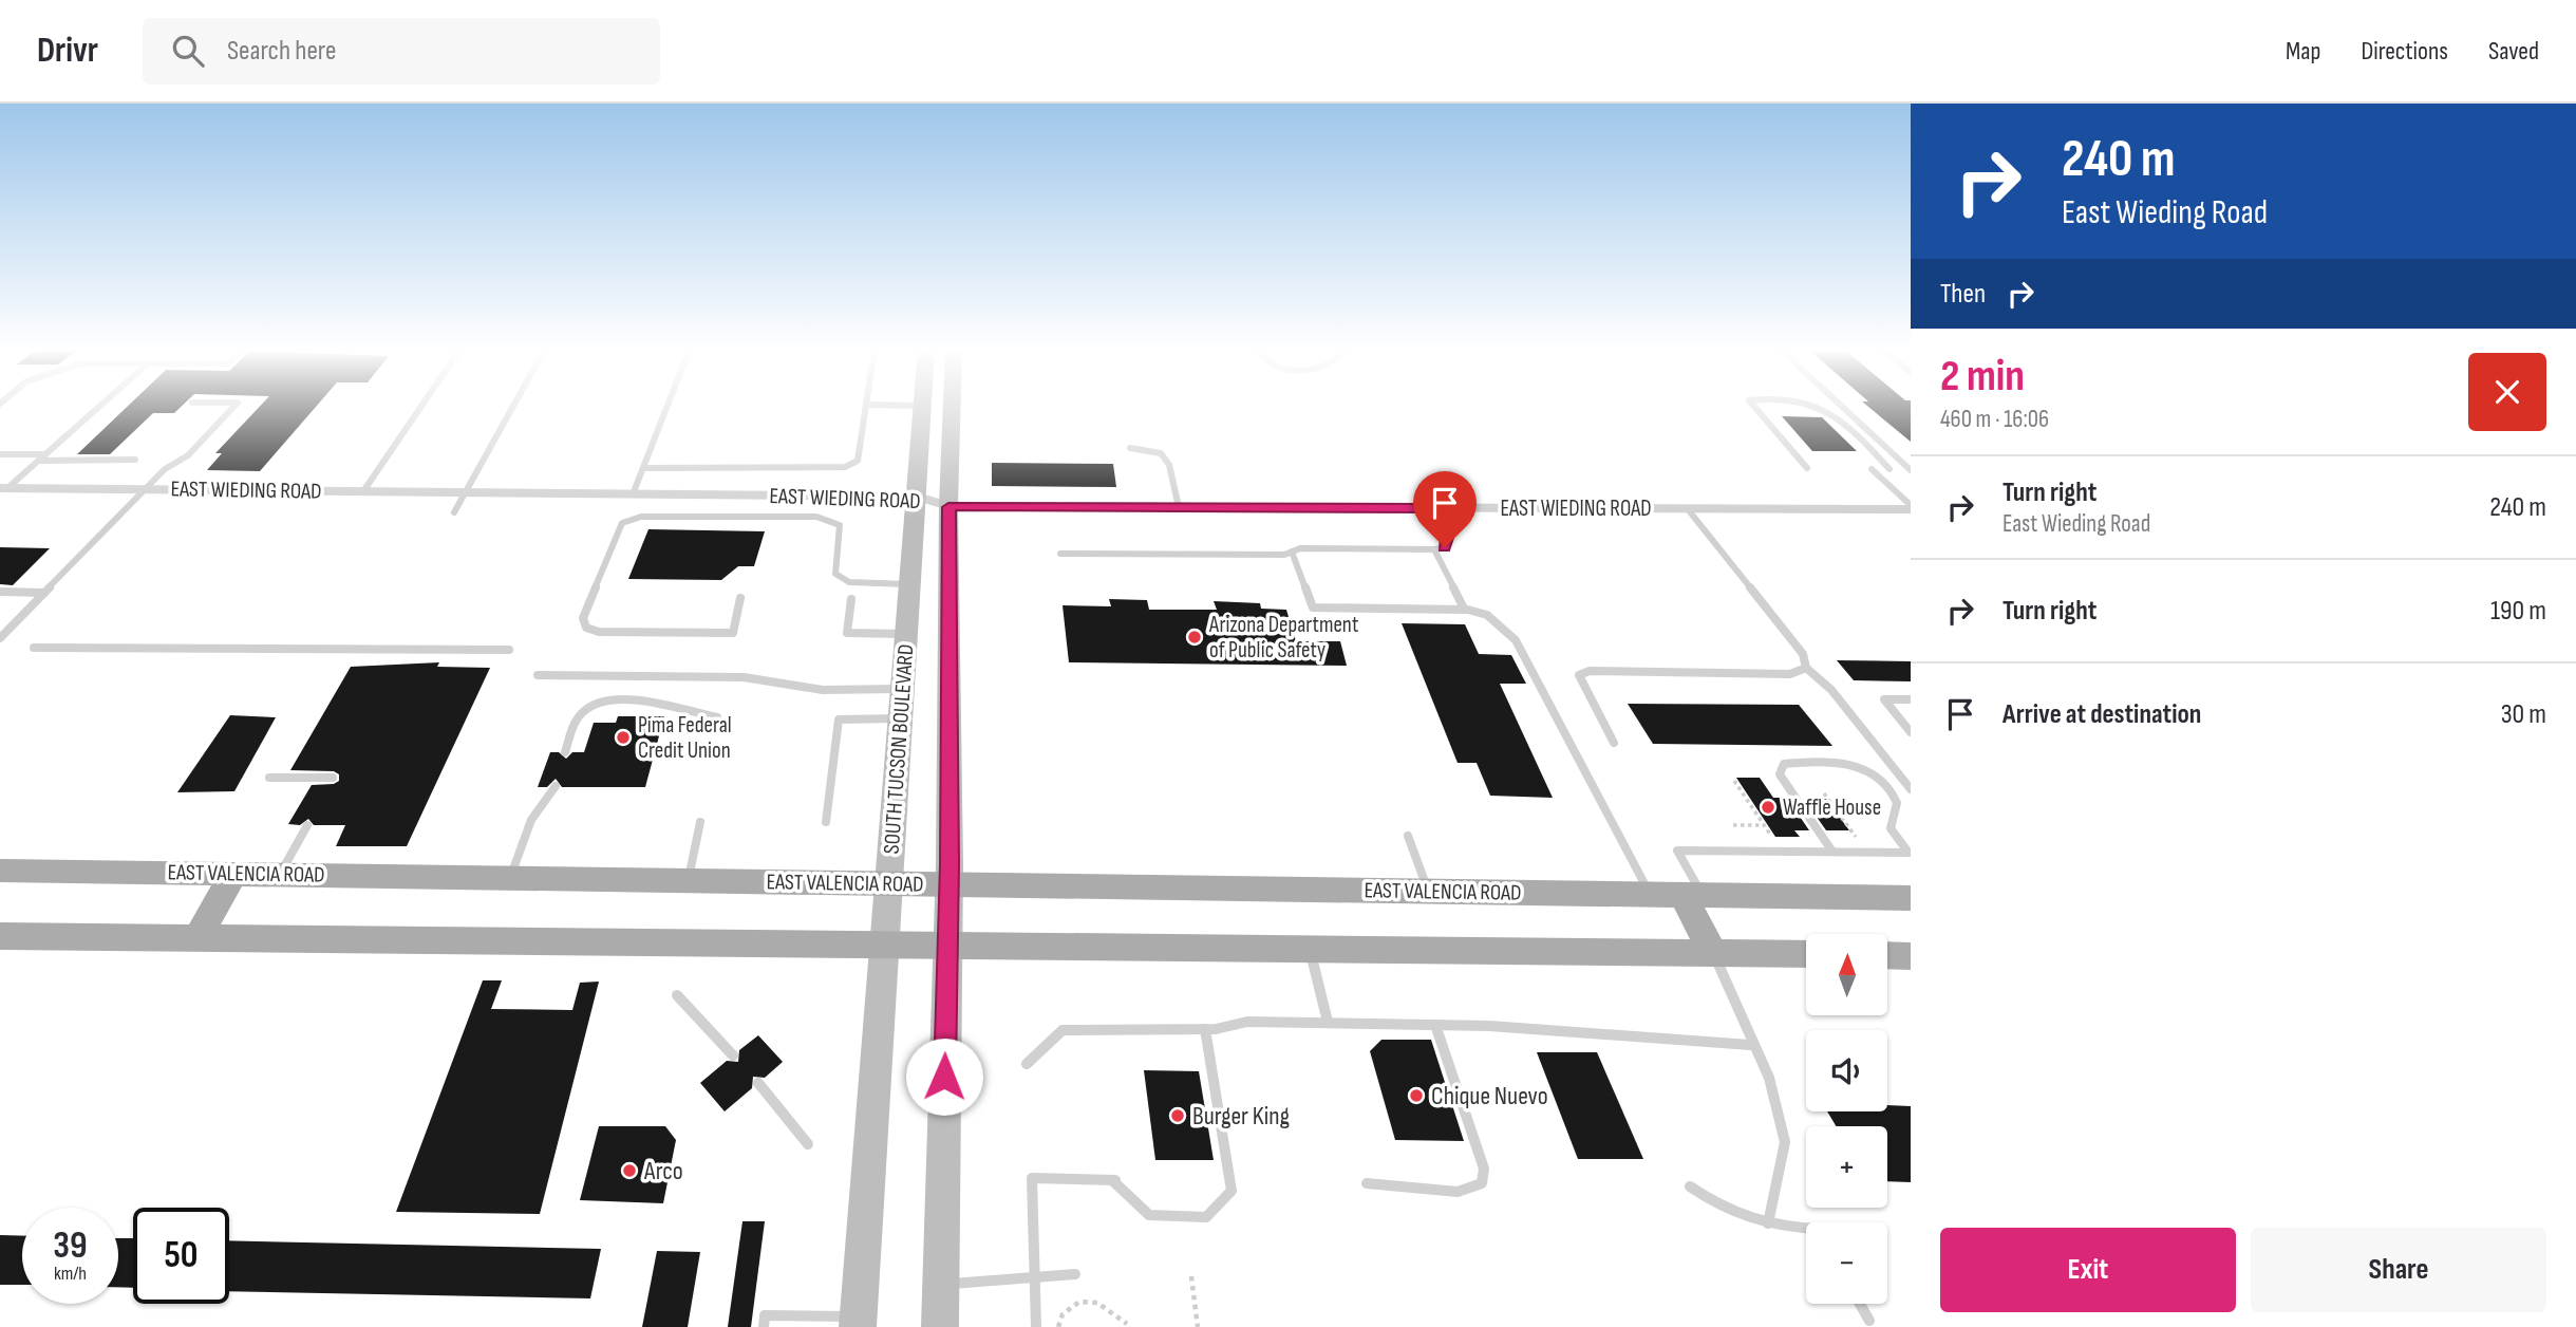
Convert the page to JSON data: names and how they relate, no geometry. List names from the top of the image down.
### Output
{
  "streets": {
    "main road": ["SOUTH TUCSON BOULEVARD", "EAST VALENCIA ROAD"],
    "street": ["EAST WIEDING ROAD"]
  },
  "crossings": [
    ["EAST WIEDING ROAD", "SOUTH TUCSON BOULEVARD"],
    ["SOUTH TUCSON BOULEVARD", "EAST VALENCIA ROAD"]
  ],
  "places": [
    "Arizona Department of Public Safety",
    "Pima Federal Credit Union",
    "Waffle House",
    "Chique Nuevo",
    "Burger King",
    "Arco"
  ],
  "north": "top",
  "page": {
    "header": "Drivr",
    "search": "Search here",
    "nav": ["Map", "Directions", "Saved"],
    "turn": ["240 m", "East Wieding Road"],
    "then": "Then",
    "heading": ["2 min", "460 m · 16:06"],
    "list": [
      {
        "name": "Turn right",
        "note": "East Wieding Road",
        "value": "240 m"
      },
      {
        "name": "Turn right",
        "value": "190 m"
      },
      {
        "name": "Arrive at destination",
        "value": "30 m"
      }
    ],
    "map_buttons": ["+", "−"],
    "speed": "39 km/h",
    "limit": "50",
    "buttons": ["Exit", "Share"]
  }
}
